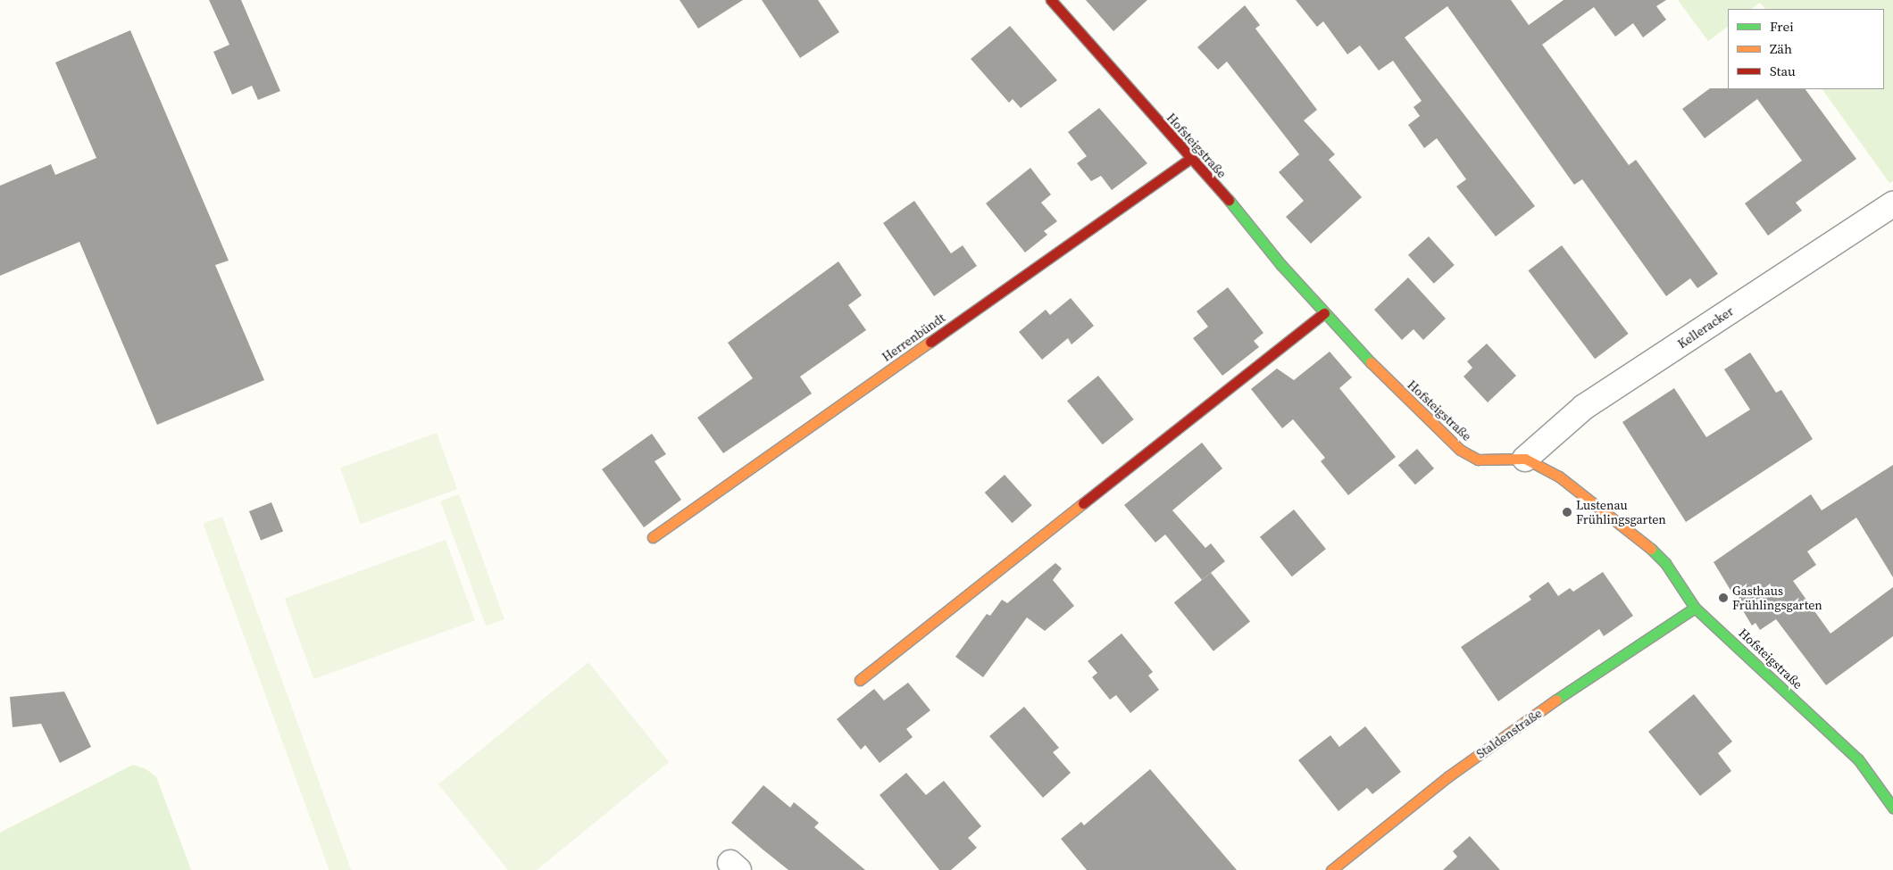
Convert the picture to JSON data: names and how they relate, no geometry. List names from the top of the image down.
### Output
{
  "streets": {
    "street": [
      "Hofsteigstraße",
      "Kelleracker",
      "Herrenbündt",
      "Staldenstraße"
    ]
  },
  "crossings": [
    ["Hofsteigstraße", "Kelleracker"],
    ["Hofsteigstraße", "Herrenbündt"],
    ["Hofsteigstraße", "Staldenstraße"]
  ],
  "places": ["Lustenau Frühlingsgarten", "Gasthaus Frühlingsgarten"],
  "legend": ["Frei", "Zäh", "Stau"]
}
